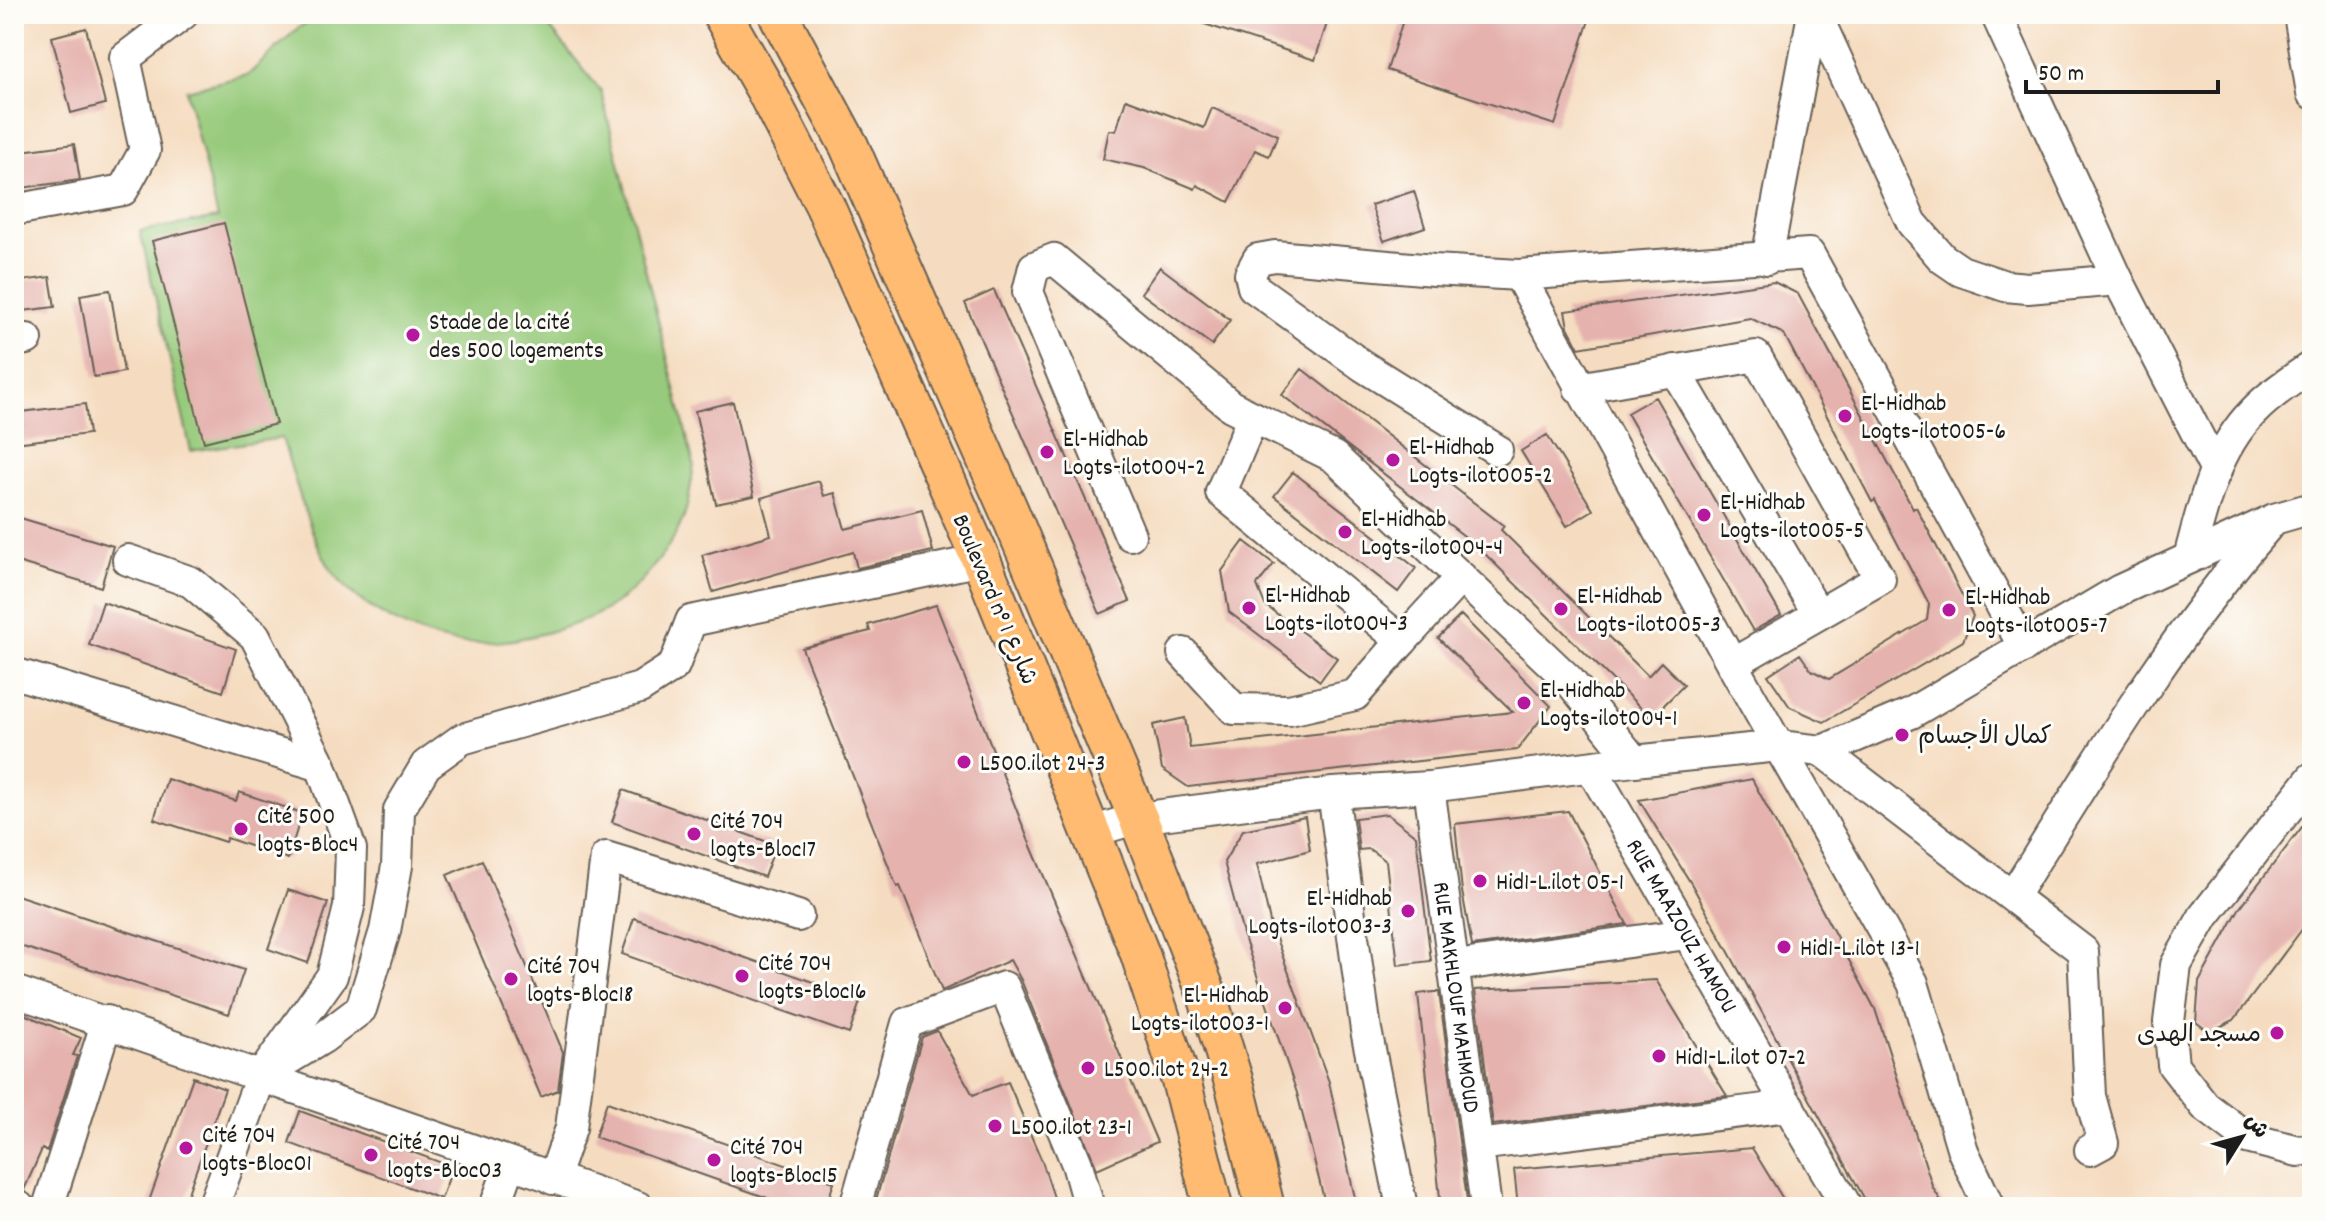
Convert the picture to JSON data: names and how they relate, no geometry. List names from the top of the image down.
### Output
{
  "streets": {
    "main road": ["Boulevard n° شارع 1"],
    "street": ["RUE MAAZOUZ HAMOU", "RUE MAKHLOUF MAHMOUD"]
  },
  "places": [
    "Stade de la cité des 500 logements",
    "El-Hidhab Logts-ilot005-6",
    "El-Hidhab Logts-ilot004-2",
    "El-Hidhab Logts-ilot005-2",
    "El-Hidhab Logts-ilot005-5",
    "El-Hidhab Logts-ilot004-4",
    "El-Hidhab Logts-ilot004-3",
    "El-Hidhab Logts-ilot005-3",
    "El-Hidhab Logts-ilot005-7",
    "El-Hidhab Logts-ilot004-1",
    "كمال الأجسام",
    "L500.ilot 24-3",
    "Cité 500 logts-Bloc4",
    "Cité 704 logts-Bloc17",
    "Hid1-L.ilot 05-1",
    "El-Hidhab Logts-ilot003-3",
    "Hid1-L.ilot 13-1",
    "Cité 704 logts-Bloc16",
    "Cité 704 logts-Bloc18",
    "El-Hidhab Logts-ilot003-1",
    "مسجد الهدى",
    "Hid1-L.ilot 07-2",
    "L500.ilot 24-2",
    "L500.ilot 23-1",
    "Cité 704 logts-Bloc01",
    "Cité 704 logts-Bloc03",
    "Cité 704 logts-Bloc15"
  ],
  "scale_bar": "50 m",
  "north": "top right"
}
